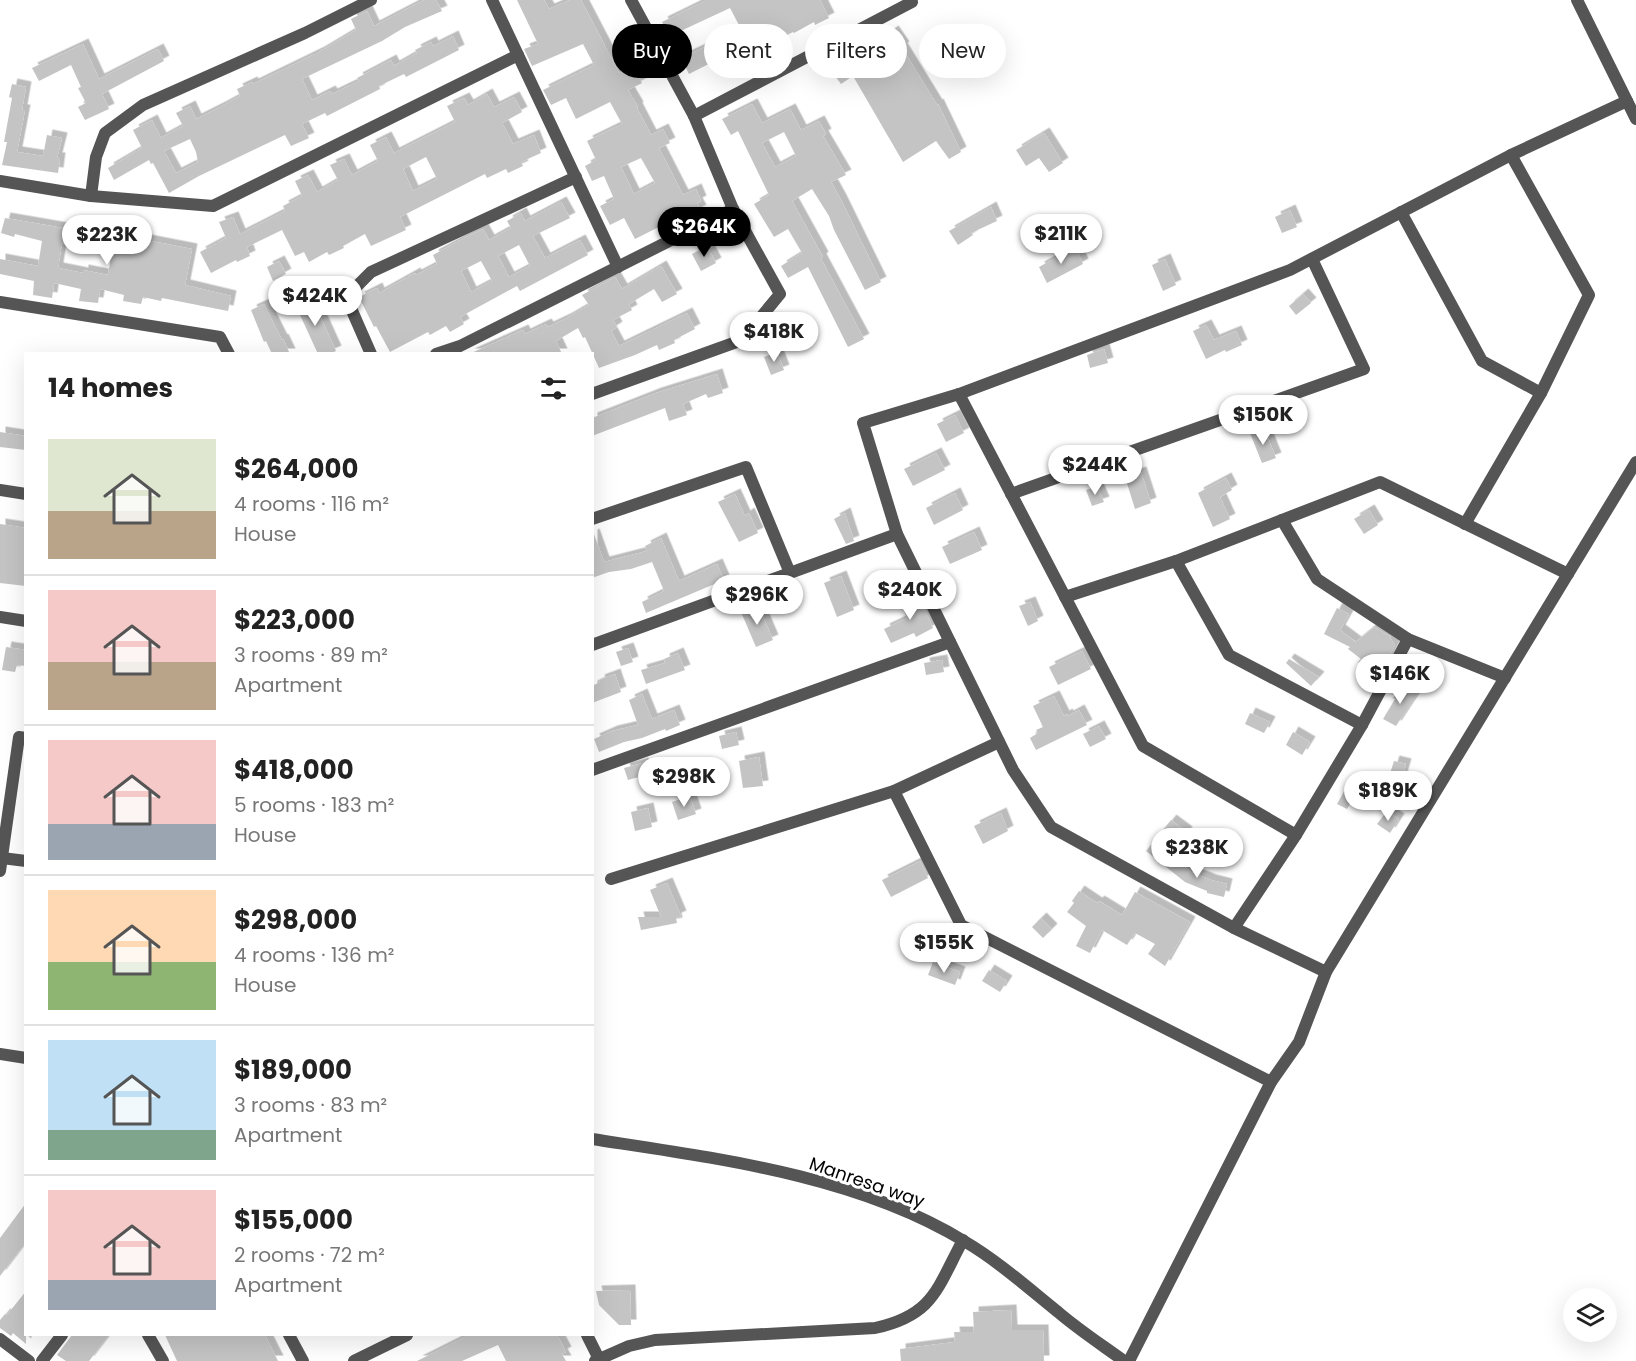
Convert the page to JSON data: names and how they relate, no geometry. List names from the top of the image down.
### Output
{
  "streets": {
    "street": ["Manresa way"]
  },
  "page": {
    "chip": [
      "Buy",
      "Rent",
      "Filters",
      "New"
    ],
    "price": [
      "$264K",
      "$211K",
      "$223K",
      "$424K",
      "$418K",
      "$150K",
      "$244K",
      "$240K",
      "$296K",
      "$146K",
      "$298K",
      "$189K",
      "$238K",
      "$155K"
    ],
    "heading": "14 homes",
    "list": [
      {
        "name": "$264,000",
        "note": "4 rooms · 116 m² · House"
      },
      {
        "name": "$223,000",
        "note": "3 rooms · 89 m² · Apartment"
      },
      {
        "name": "$418,000",
        "note": "5 rooms · 183 m² · House"
      },
      {
        "name": "$298,000",
        "note": "4 rooms · 136 m² · House"
      },
      {
        "name": "$189,000",
        "note": "3 rooms · 83 m² · Apartment"
      },
      {
        "name": "$155,000",
        "note": "2 rooms · 72 m² · Apartment"
      }
    ]
  }
}
